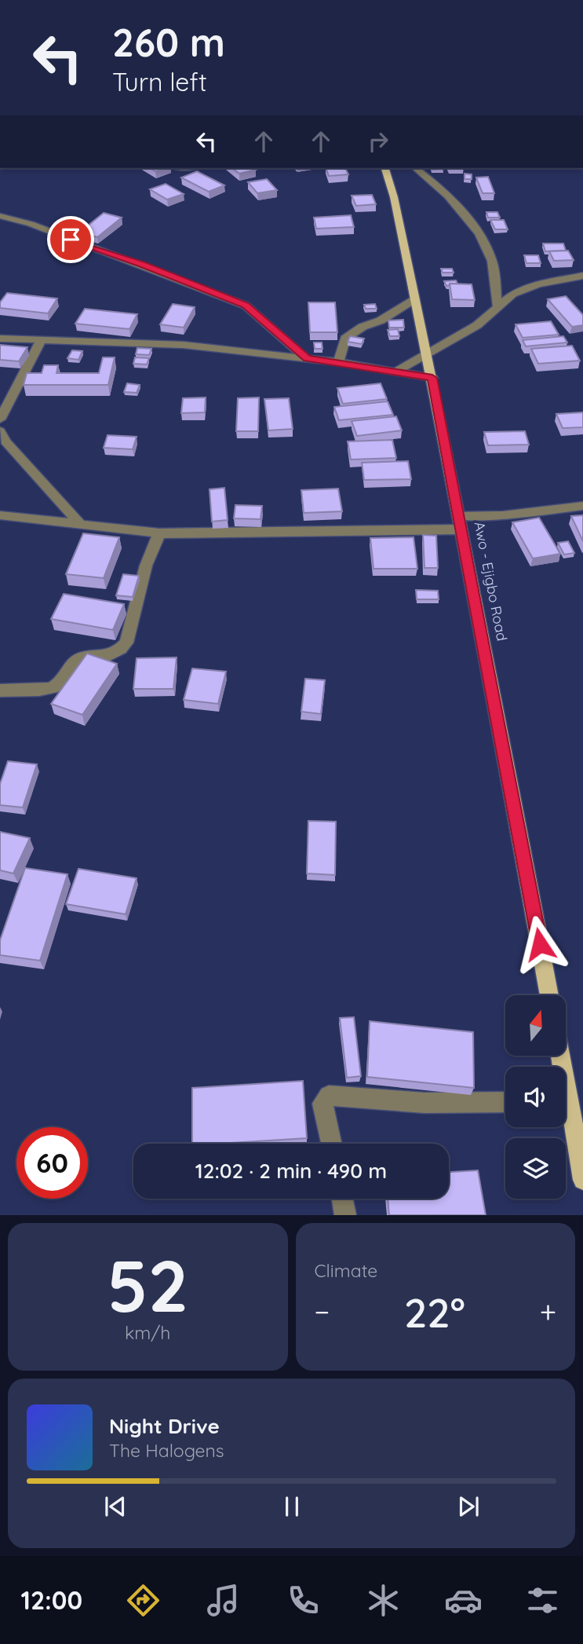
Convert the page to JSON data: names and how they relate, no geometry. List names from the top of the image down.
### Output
{
  "streets": {
    "main road": ["Awo - Ejigbo Road"]
  },
  "north": "top",
  "page": {
    "turn": ["260 m", "Turn left"],
    "limit": "60",
    "trip": "12:02 · 2 min · 490 m",
    "tile": [
      ["52", "km/h"],
      "Climate"
    ],
    "heat": ["−", "22°", "+"],
    "song": ["Night Drive", "The Halogens"],
    "tabs": "12:00"
  }
}
